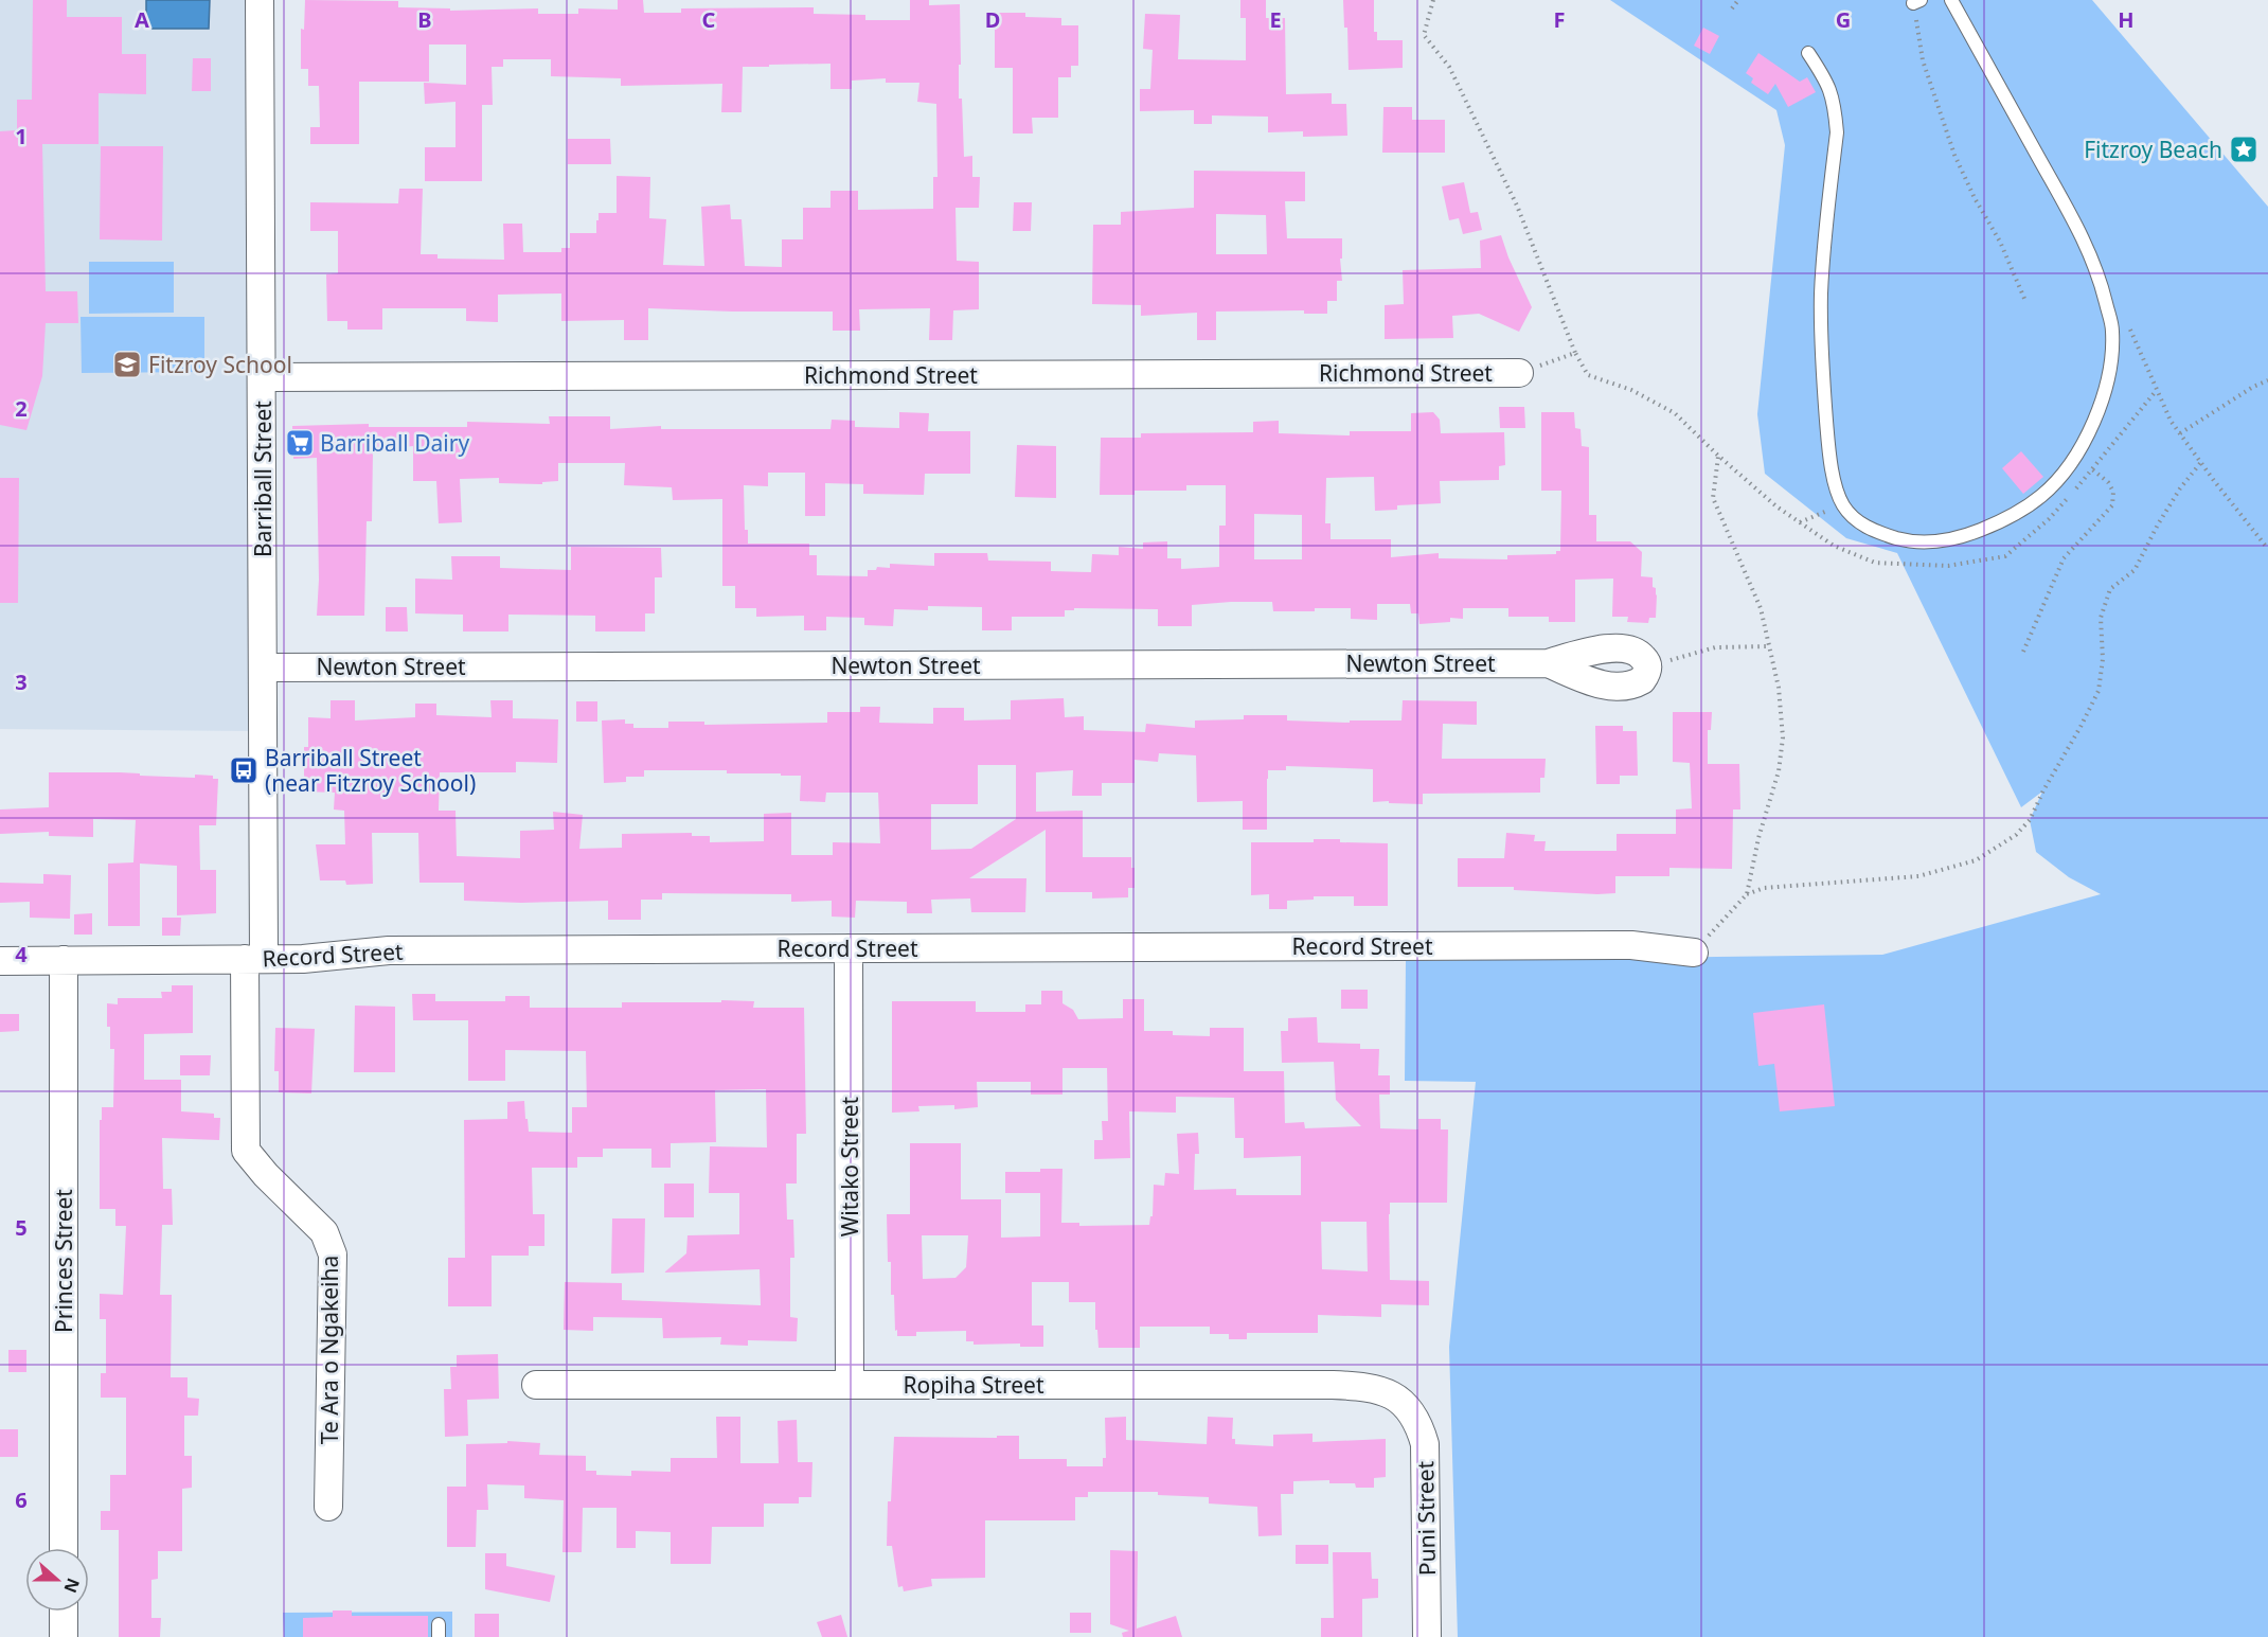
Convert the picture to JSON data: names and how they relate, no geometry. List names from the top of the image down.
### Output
{
  "streets": {
    "street": [
      "Richmond Street",
      "Barriball Street",
      "Newton Street",
      "Record Street",
      "Witako Street",
      "Princes Street",
      "Te Ara o Ngakeiha",
      "Ropiha Street",
      "Puni Street"
    ]
  },
  "crossings": [
    ["Richmond Street", "Barriball Street"],
    ["Barriball Street", "Newton Street"],
    ["Barriball Street", "Record Street"],
    ["Barriball Street", "Te Ara o Ngakeiha"],
    ["Record Street", "Witako Street"],
    ["Record Street", "Princes Street"],
    ["Record Street", "Te Ara o Ngakeiha"],
    ["Witako Street", "Ropiha Street"],
    ["Ropiha Street", "Puni Street"]
  ],
  "places": {
    "place": ["Fitzroy Beach"],
    "school or university": ["Fitzroy School"],
    "supermarket": ["Barriball Dairy"],
    "bus stop": ["Barriball Street (near Fitzroy School)"]
  },
  "north": "right",
  "grid": {
    "columns": [
      "A",
      "B",
      "C",
      "D",
      "E",
      "F",
      "G",
      "H"
    ],
    "rows": [
      "1",
      "2",
      "3",
      "4",
      "5",
      "6"
    ]
  }
}
